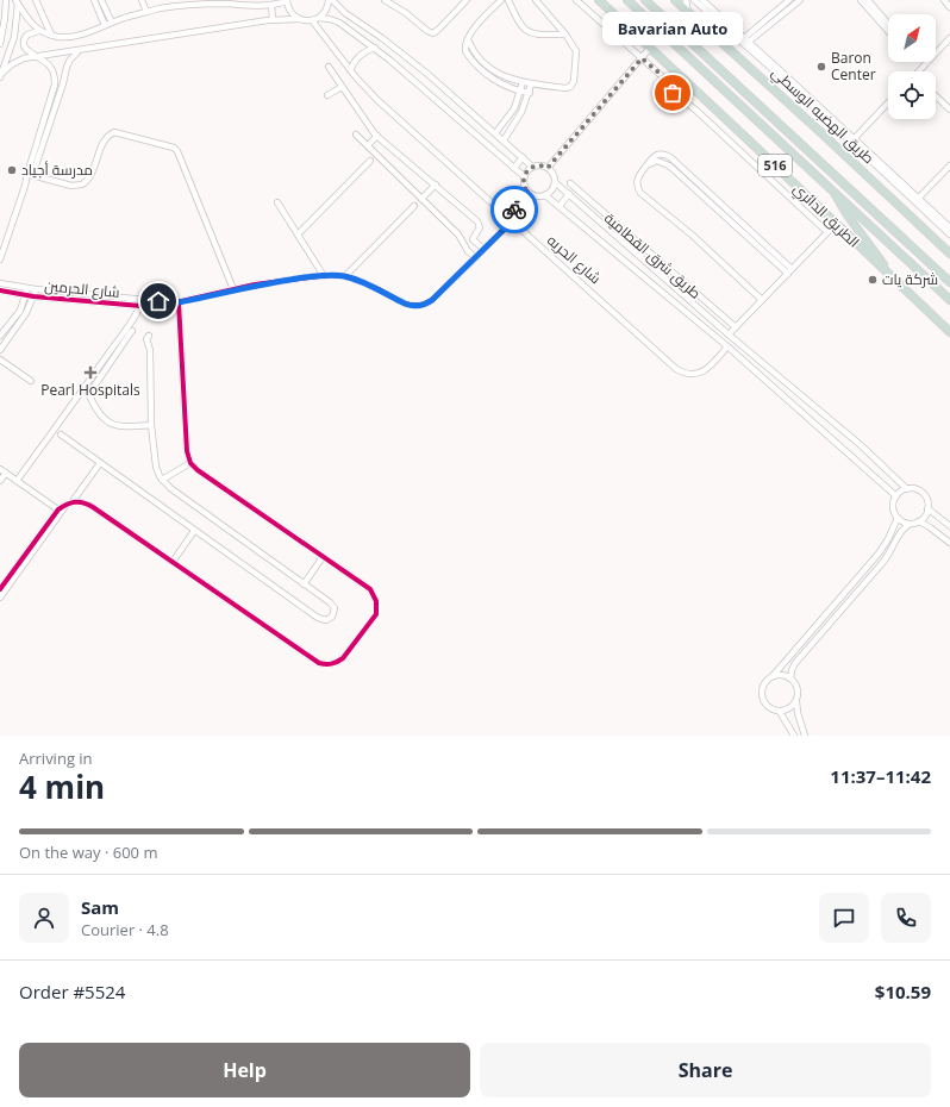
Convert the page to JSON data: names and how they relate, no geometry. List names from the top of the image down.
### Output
{
  "streets": {
    "highway": ["516", "الطريق الدائري"],
    "street": [
      "طريق الهضبه الوسطي",
      "طريق شرق القطامية",
      "شارع الحريه",
      "شارع الحرمين"
    ]
  },
  "crossings": [
    ["516", "الطريق الدائري"],
    ["شارع الحريه", "شارع الحرمين"]
  ],
  "places": {
    "other": [
      "Baron Center",
      "Bavarian Auto",
      "مدرسة أجياد",
      "شركة يات"
    ],
    "health": ["Pearl Hospitals"]
  },
  "north": "top right",
  "page": {
    "bubble": "Bavarian Auto",
    "heading": ["4 min", "Arriving in", "11:37–11:42"],
    "panel": [
      "Sam",
      "Courier · 4.8",
      "Order #5524",
      "$10.59"
    ],
    "bar": "On the way · 600 m",
    "buttons": ["Help", "Share"]
  }
}
